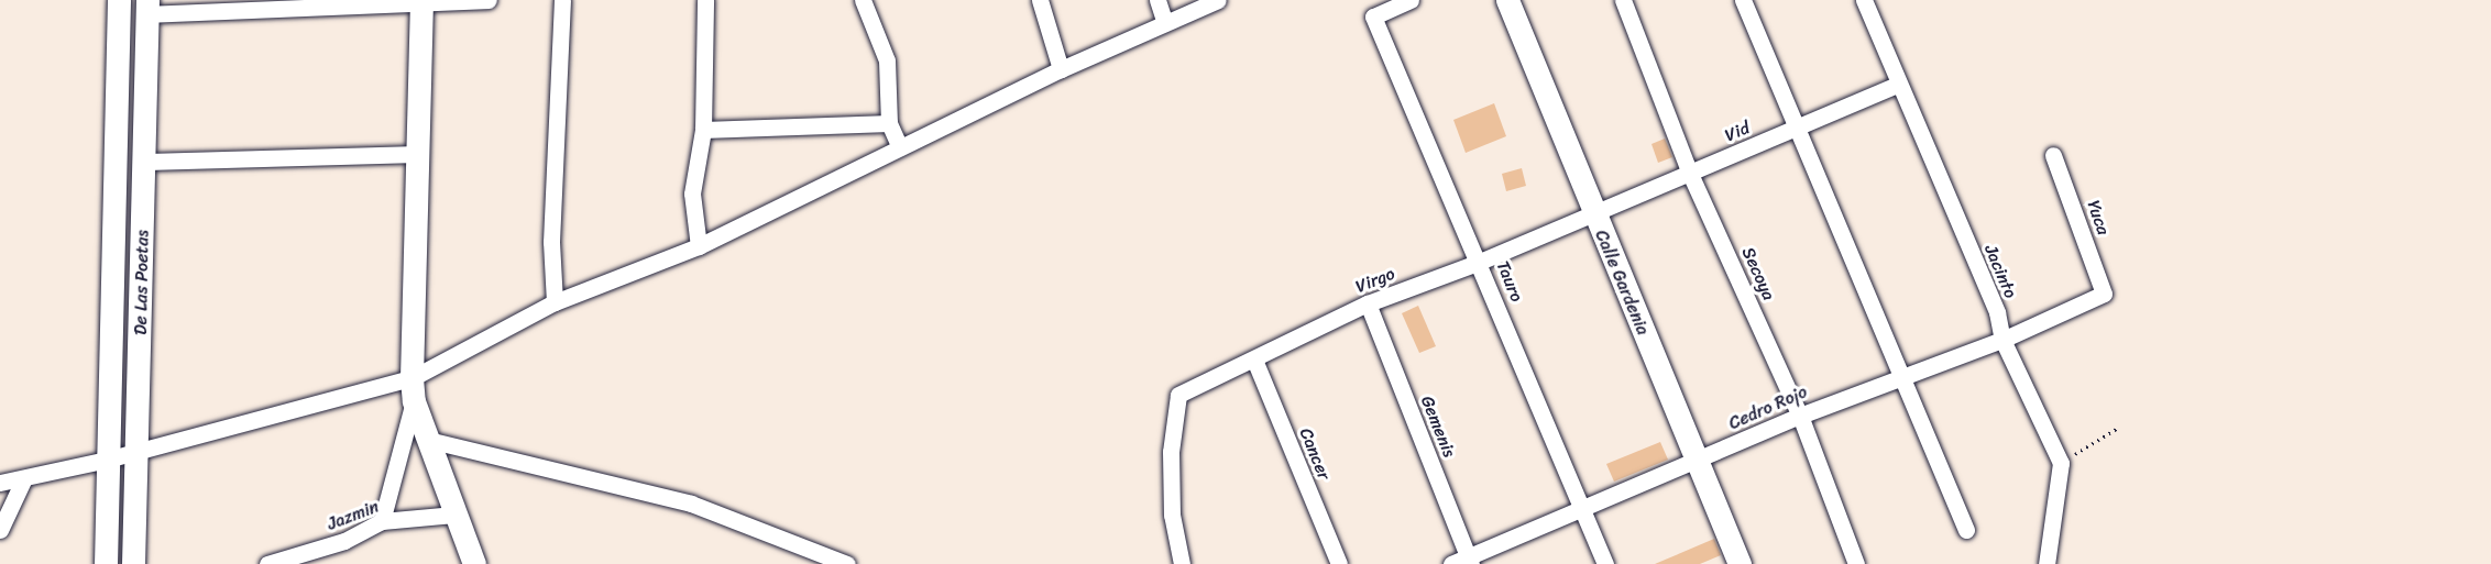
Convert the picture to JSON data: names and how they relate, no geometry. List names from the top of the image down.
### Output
{
  "streets": {
    "street": [
      "Vid",
      "Yuca",
      "Jacinto",
      "Secoya",
      "Virgo",
      "Tauro",
      "De Las Poetas",
      "Calle Gardenia",
      "Cedro Rojo",
      "Gemenis",
      "Cancer",
      "Jazmin"
    ]
  },
  "crossings": [
    ["Vid", "Jacinto"],
    ["Vid", "Secoya"],
    ["Vid", "Virgo"],
    ["Vid", "Calle Gardenia"],
    ["Yuca", "Cedro Rojo"],
    ["Jacinto", "Cedro Rojo"],
    ["Secoya", "Cedro Rojo"],
    ["Virgo", "Tauro"],
    ["Virgo", "Calle Gardenia"],
    ["Virgo", "Gemenis"],
    ["Virgo", "Cancer"],
    ["Tauro", "Cedro Rojo"],
    ["Calle Gardenia", "Cedro Rojo"],
    ["Cedro Rojo", "Gemenis"]
  ]
}
